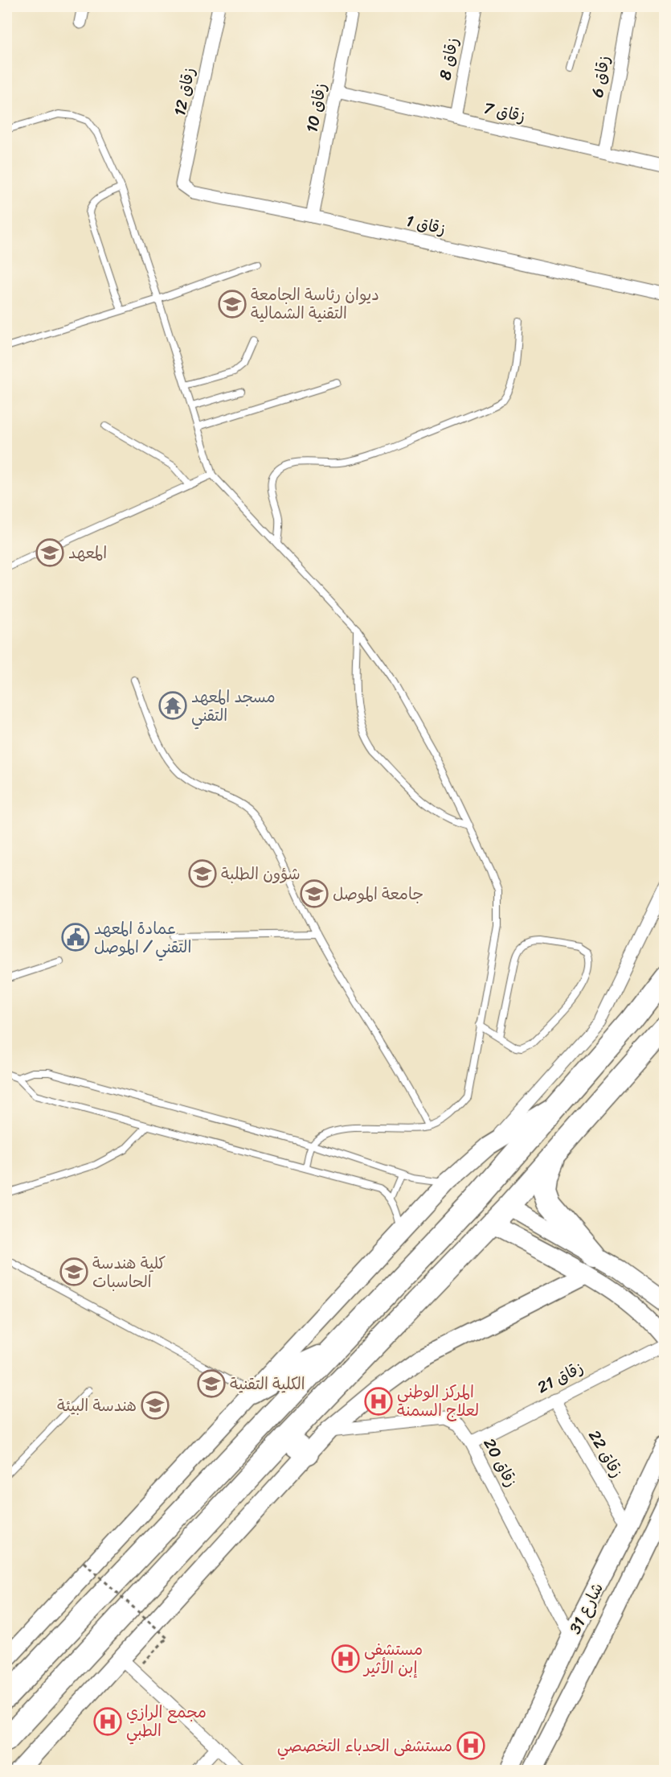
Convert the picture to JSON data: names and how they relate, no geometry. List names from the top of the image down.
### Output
{
  "streets": {
    "main road": ["شارع 31"],
    "street": [
      "زقاق 8",
      "زقاق 6",
      "زقاق 12",
      "زقاق 10",
      "زقاق 7",
      "زقاق 1",
      "زقاق 21",
      "زقاق 22",
      "زقاق 20"
    ]
  },
  "crossings": [
    ["زقاق 8", "زقاق 7"],
    ["زقاق 6", "زقاق 7"],
    ["زقاق 12", "زقاق 1"],
    ["زقاق 10", "زقاق 7"],
    ["زقاق 10", "زقاق 1"],
    ["زقاق 21", "زقاق 22"],
    ["زقاق 21", "زقاق 20"],
    ["زقاق 22", "شارع 31"],
    ["زقاق 20", "شارع 31"]
  ],
  "places": {
    "school or university": [
      "ديوان رئاسة الجامعة التقنية الشمالية",
      "المعهد",
      "شؤون الطلبة",
      "جامعة الموصل",
      "كلية هندسة الحاسبات",
      "الكلية التقنية",
      "هندسة البيئة"
    ],
    "temple": ["مسجد المعهد التقني"],
    "public building": ["عمادة المعهد التقني / الموصل"],
    "hospital": [
      "المركز الوطني لعلاج السمنة",
      "مستشفى إبن الأثير",
      "مجمع الرازي الطبي",
      "مستشفى الحدباء التخصصي"
    ]
  }
}
